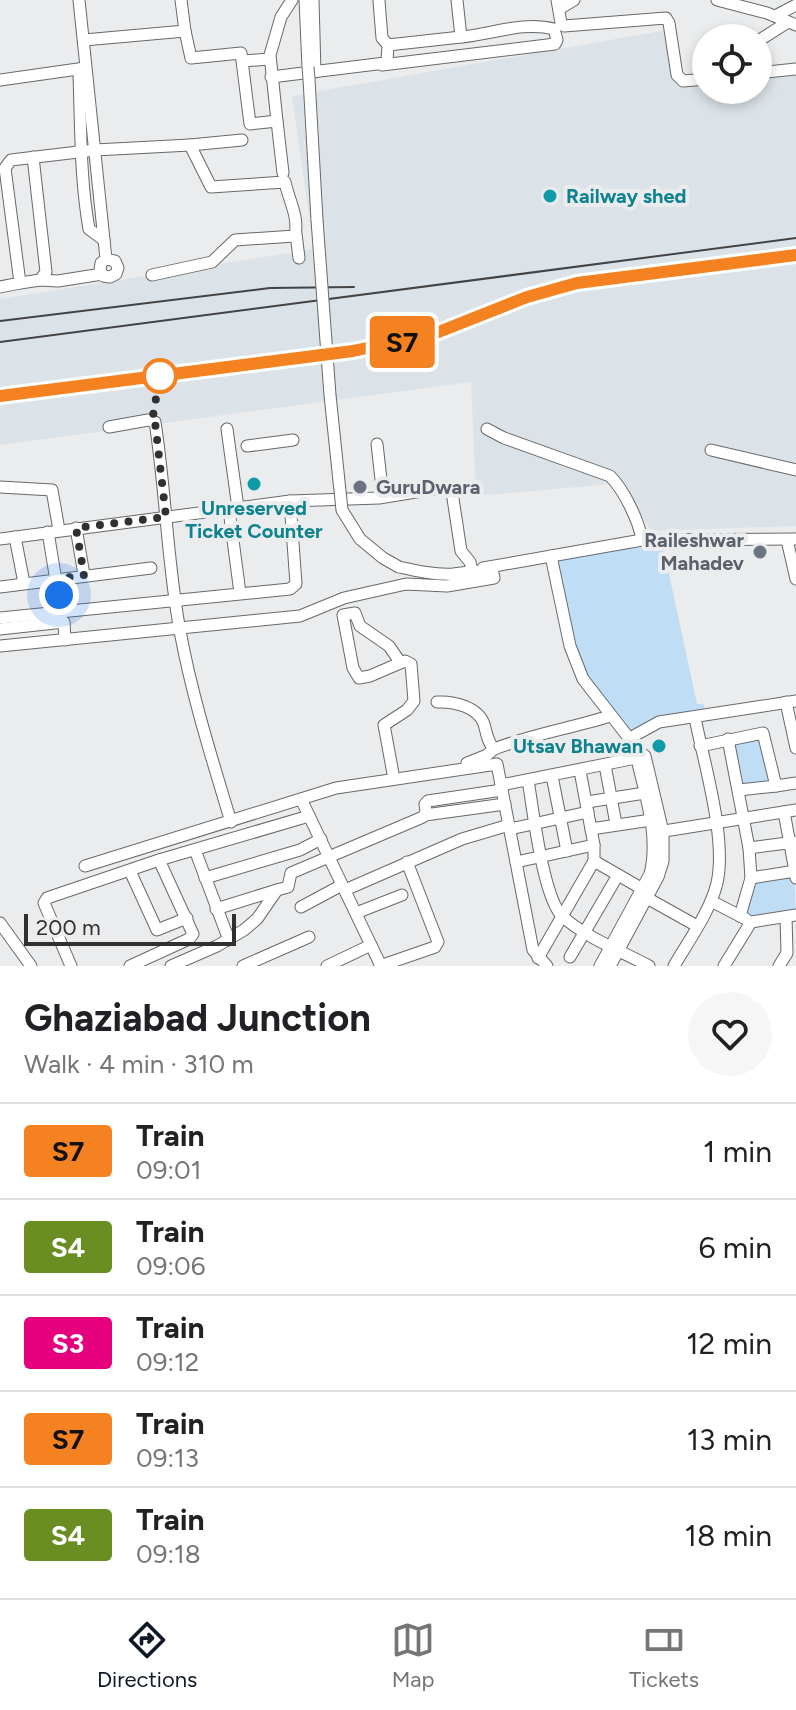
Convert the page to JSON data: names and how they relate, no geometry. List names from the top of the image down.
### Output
{
  "places": [
    "Railway shed",
    "Unreserved Ticket Counter",
    "GuruDwara",
    "Raileshwar Mahadev",
    "Utsav Bhawan"
  ],
  "scale_bar": "200 m",
  "page": {
    "on_map": "S7",
    "scale": "200 m",
    "heading": ["Ghaziabad Junction", "Walk · 4 min · 310 m"],
    "list": [
      {
        "mark": "S7",
        "name": "Train",
        "note": "09:01",
        "value": "1 min"
      },
      {
        "mark": "S4",
        "name": "Train",
        "note": "09:06",
        "value": "6 min"
      },
      {
        "mark": "S3",
        "name": "Train",
        "note": "09:12",
        "value": "12 min"
      },
      {
        "mark": "S7",
        "name": "Train",
        "note": "09:13",
        "value": "13 min"
      },
      {
        "mark": "S4",
        "name": "Train",
        "note": "09:18",
        "value": "18 min"
      }
    ],
    "tabs": ["Directions", "Map", "Tickets"]
  }
}
